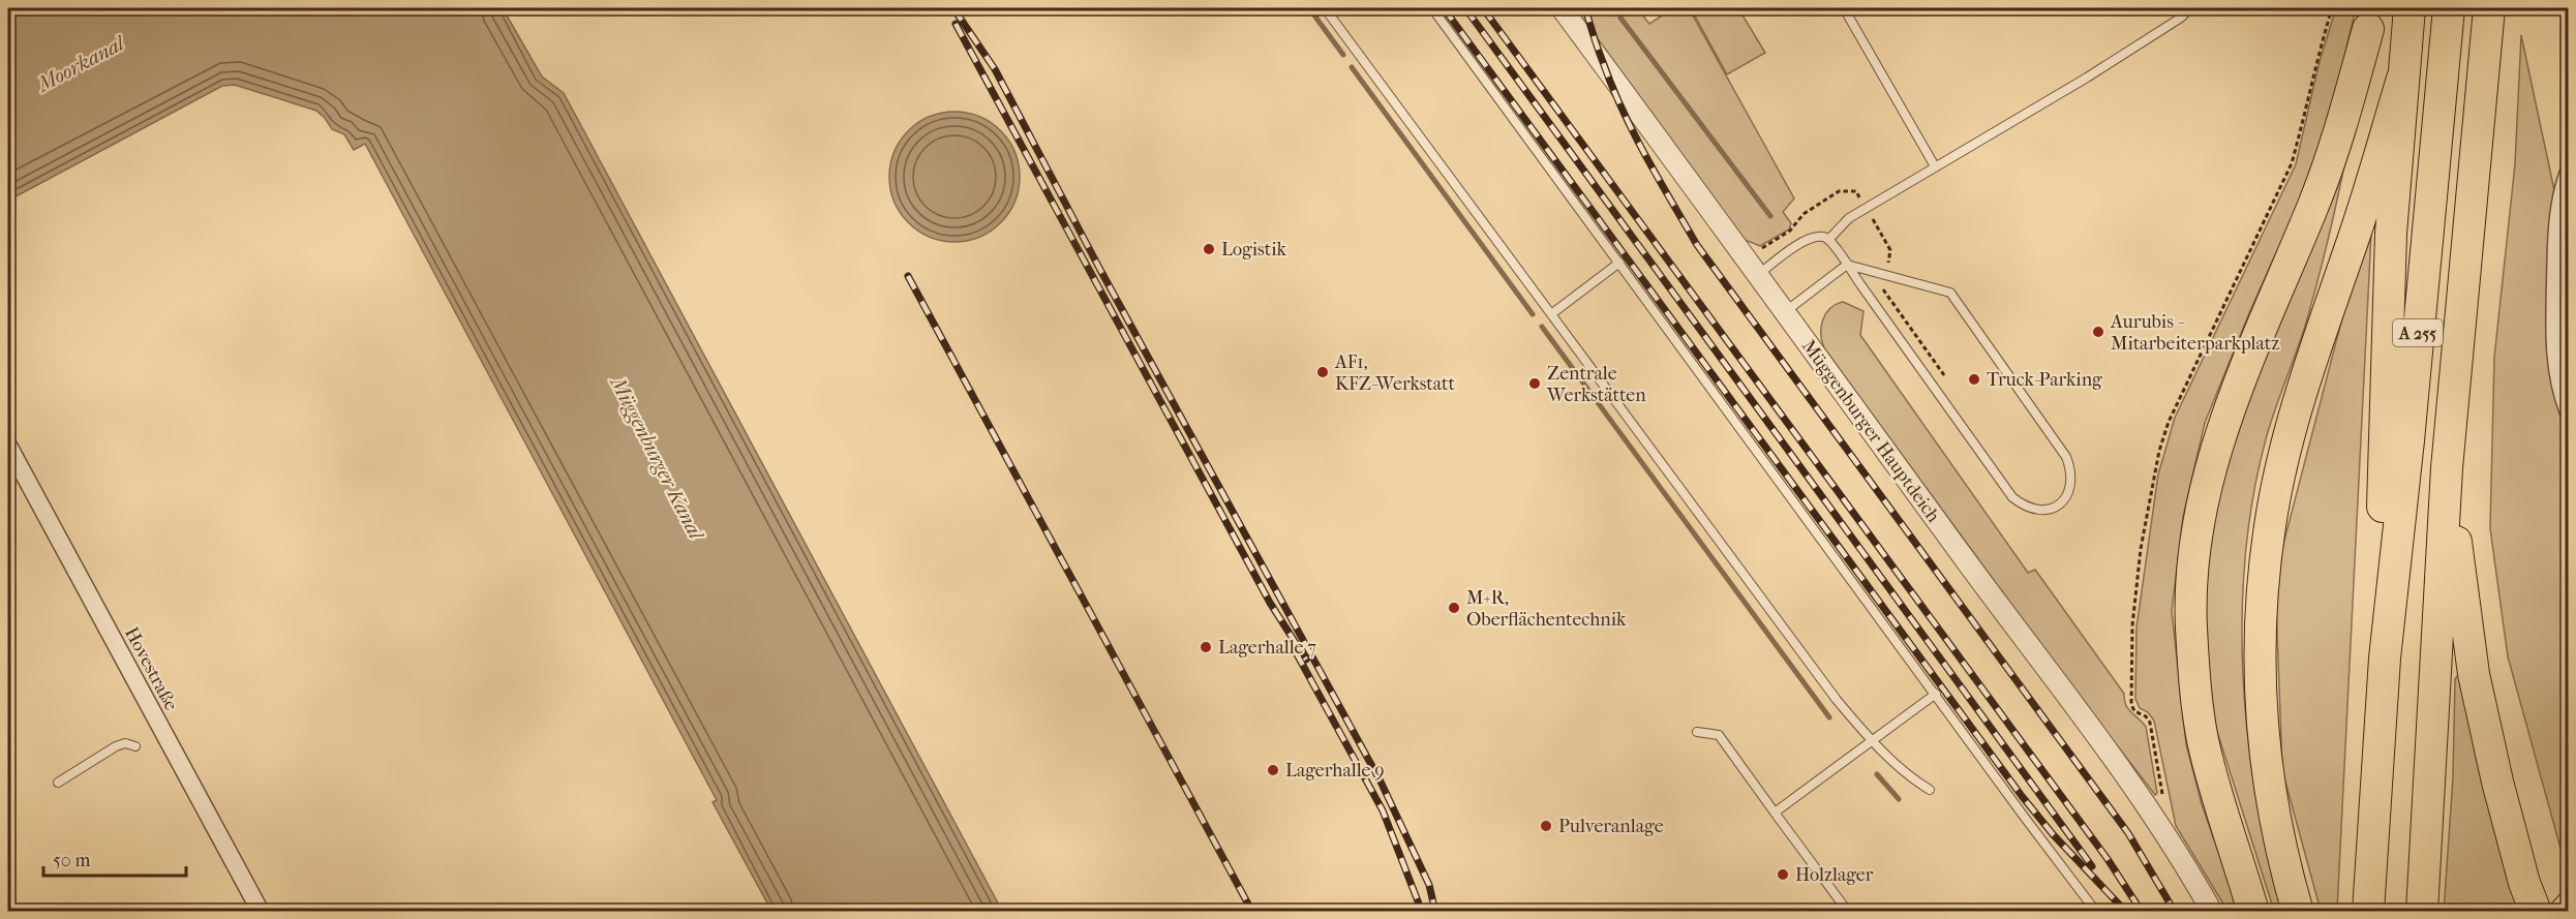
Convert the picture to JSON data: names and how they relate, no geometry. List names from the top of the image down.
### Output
{
  "streets": {
    "highway": ["A 255"],
    "street": ["Müggenburger Hauptdeich", "Hovestraße"]
  },
  "water": ["Moorkanal", "Müggenburger Kanal"],
  "places": [
    "Logistik",
    "Aurubis - Mitarbeiterparkplatz",
    "AF1, KFZ-Werkstatt",
    "Truck-Parking",
    "Zentrale Werkstätten",
    "M+R, Oberflächentechnik",
    "Lagerhalle 7",
    "Lagerhalle 9",
    "Pulveranlage",
    "Holzlager"
  ],
  "scale_bar": "50 m"
}
